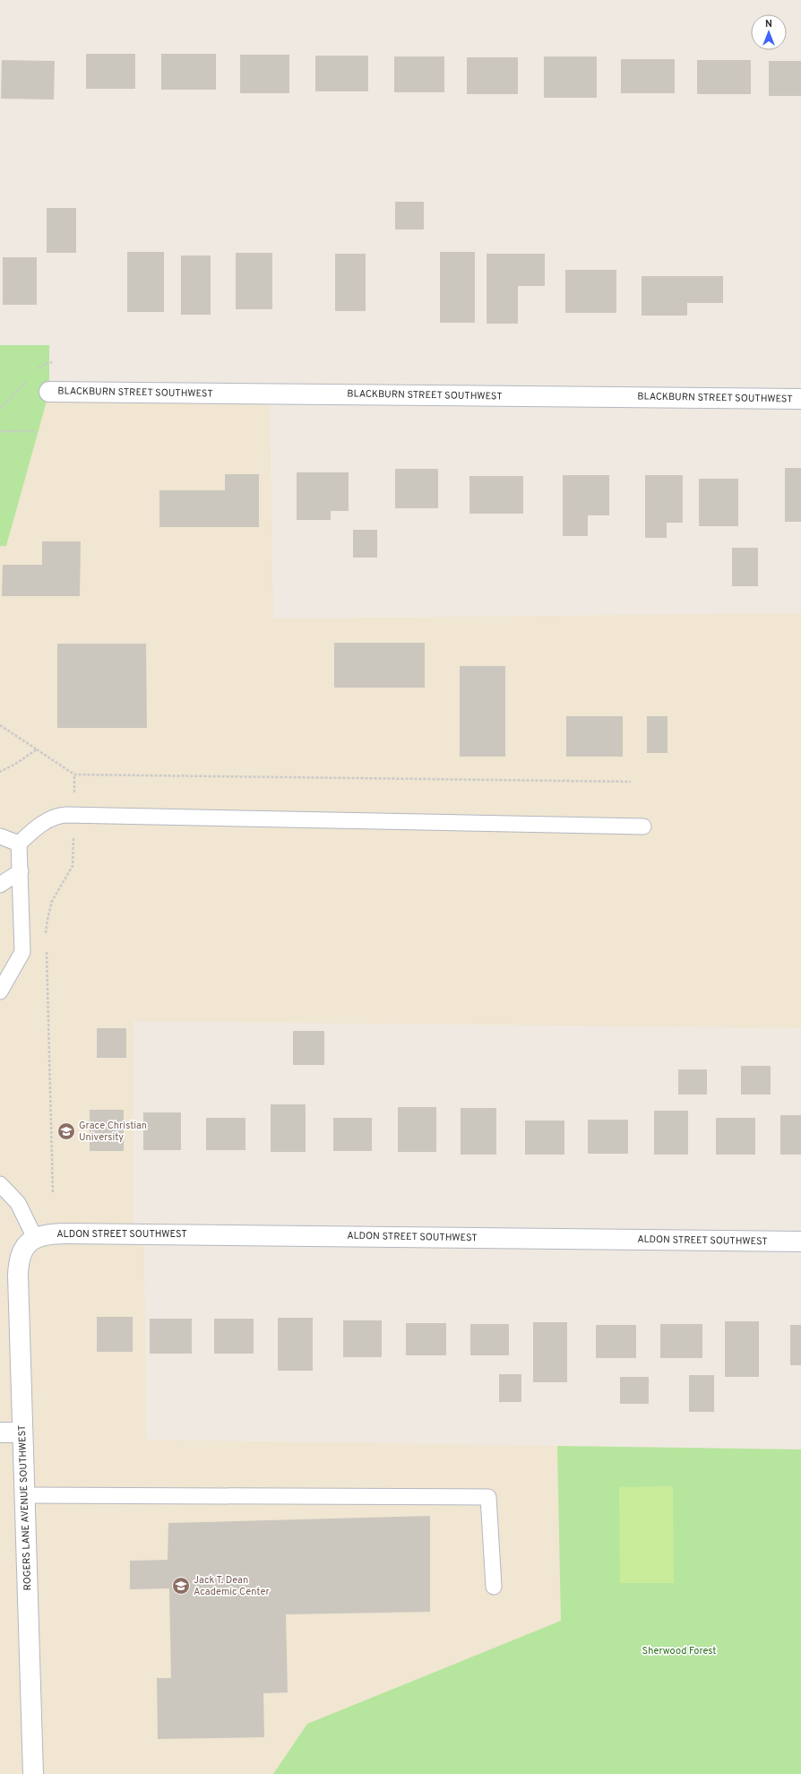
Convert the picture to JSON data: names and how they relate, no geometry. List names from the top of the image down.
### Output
{
  "streets": {
    "street": ["BLACKBURN STREET SOUTHWEST", "ALDON STREET SOUTHWEST", "ROGERS LANE AVENUE SOUTHWEST"]
  },
  "crossings": [
    ["ALDON STREET SOUTHWEST", "ROGERS LANE AVENUE SOUTHWEST"]
  ],
  "parks": ["Sherwood Forest"],
  "places": {
    "school or university": ["Grace Christian University", "Jack T. Dean Academic Center"]
  },
  "north": "top"
}
